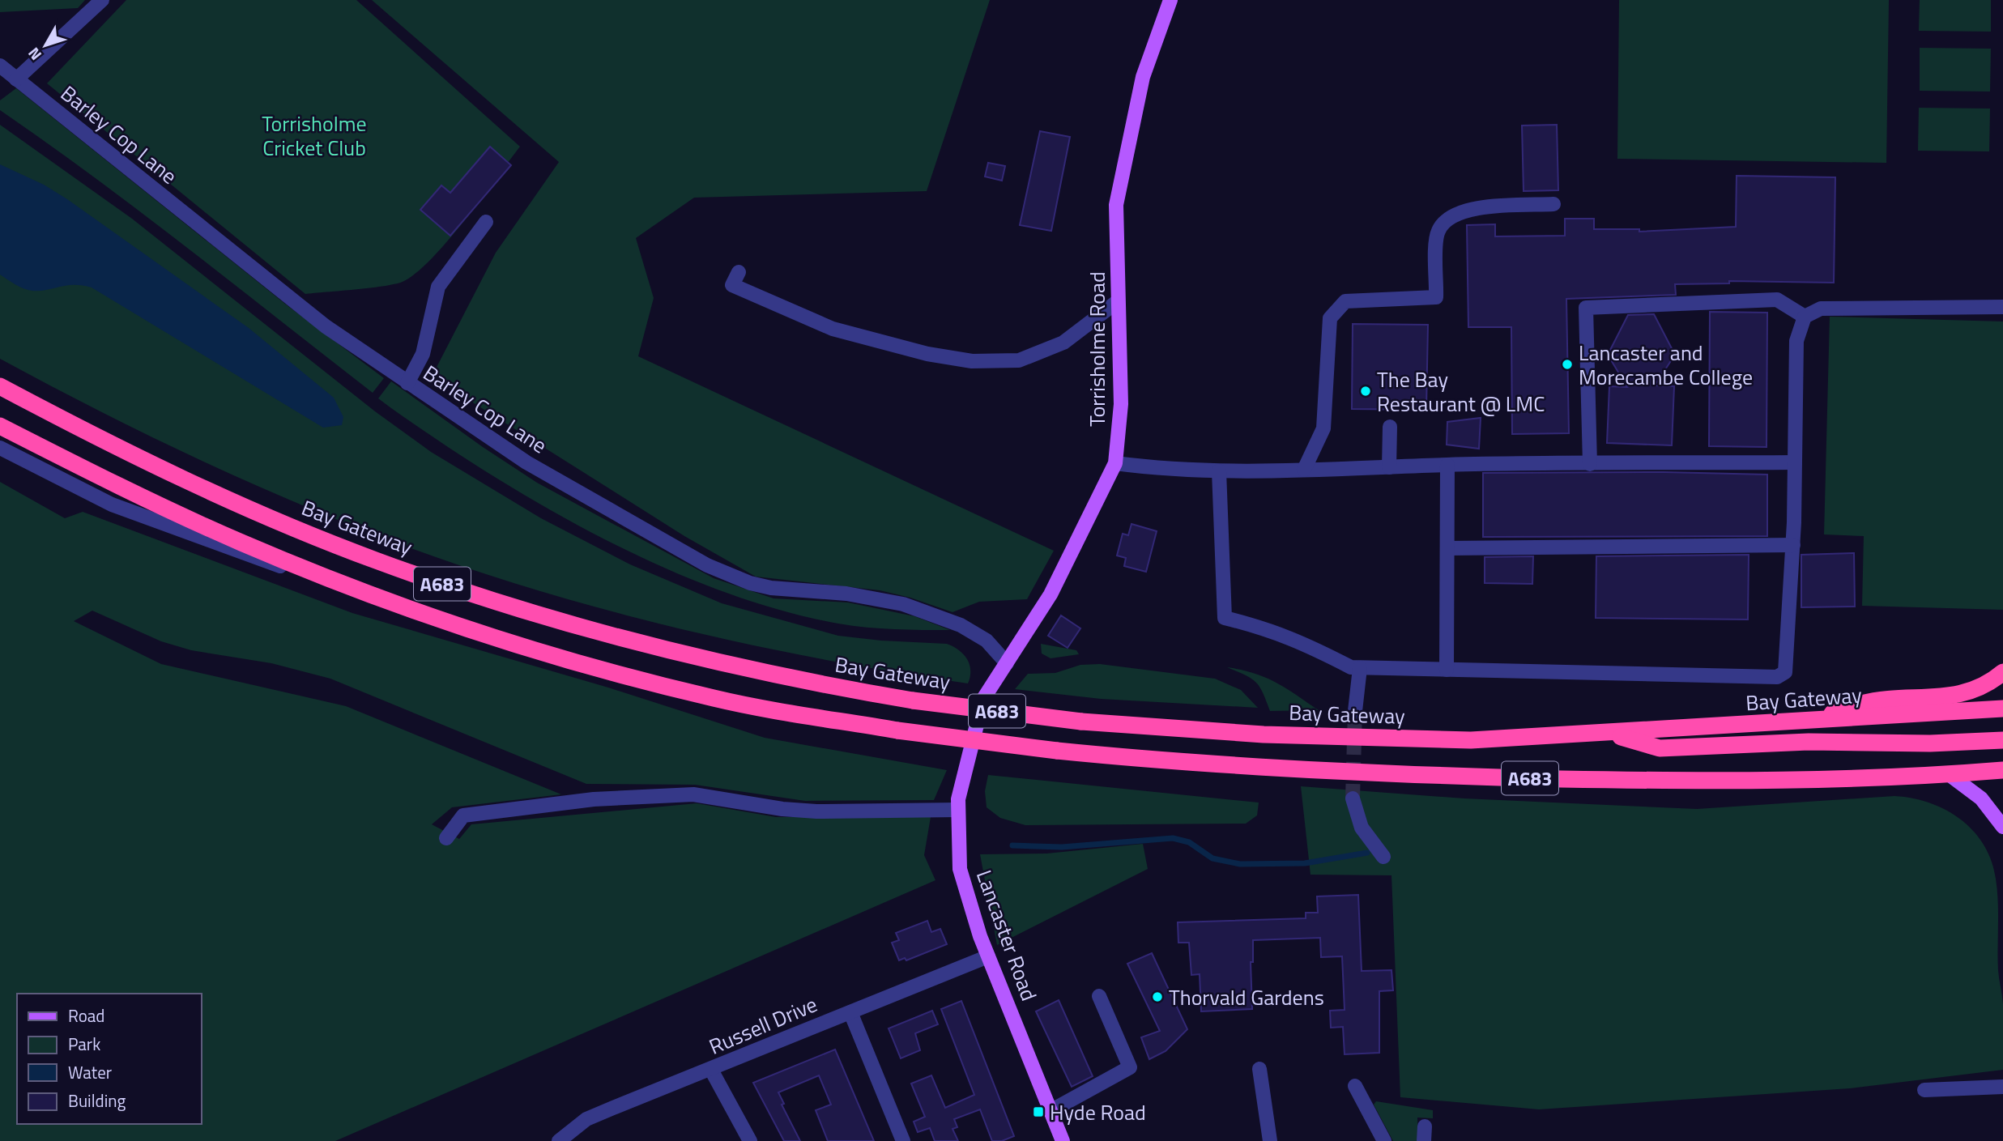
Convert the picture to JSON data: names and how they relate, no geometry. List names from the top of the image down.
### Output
{
  "streets": {
    "highway": ["Bay Gateway", "A683"],
    "main road": ["Torrisholme Road", "Lancaster Road"],
    "street": ["Barley Cop Lane", "Russell Drive"]
  },
  "crossings": [
    ["Barley Cop Lane", "Torrisholme Road"],
    ["Barley Cop Lane", "Lancaster Road"],
    ["Torrisholme Road", "Lancaster Road"],
    ["Lancaster Road", "Russell Drive"]
  ],
  "parks": ["Torrisholme Cricket Club"],
  "places": {
    "other": ["Lancaster and Morecambe College", "The Bay Restaurant @ LMC", "Thorvald Gardens"],
    "transit": ["Hyde Road"]
  },
  "legend": [
    "Road",
    "Park",
    "Water",
    "Building"
  ],
  "north": "bottom left"
}
